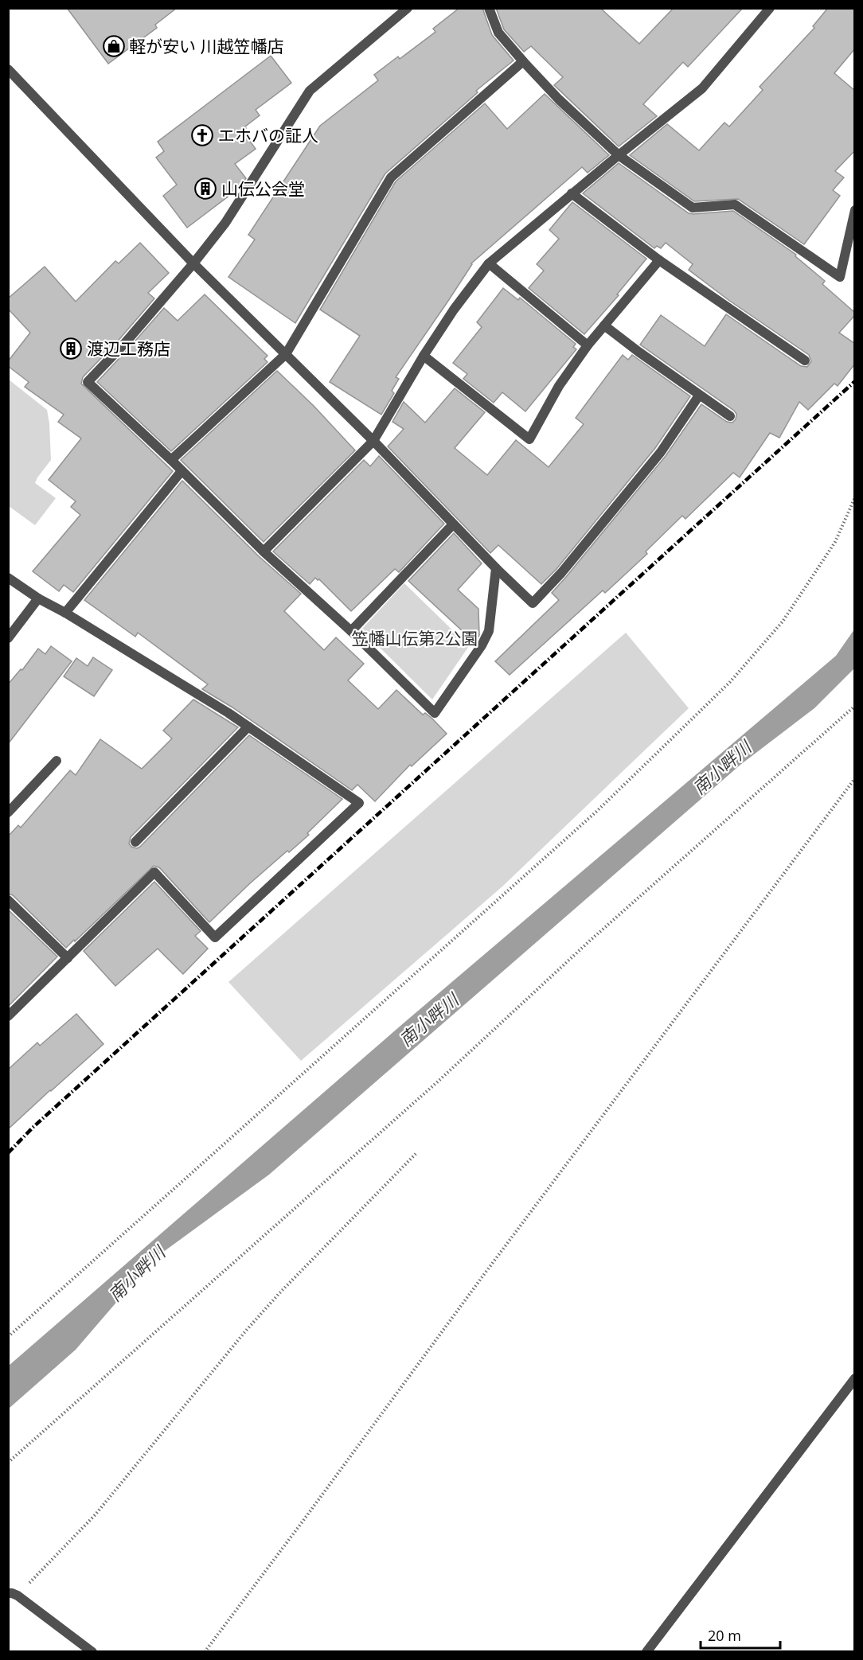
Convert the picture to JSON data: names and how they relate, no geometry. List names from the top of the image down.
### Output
{
  "water": ["南小畔川"],
  "parks": ["笠幡山伝第2公園"],
  "places": {
    "shop": ["軽が安い 川越笠幡店"],
    "church": ["エホバの証人"],
    "building": ["山伝公会堂", "渡辺工務店"]
  },
  "scale_bar": "20 m"
}
